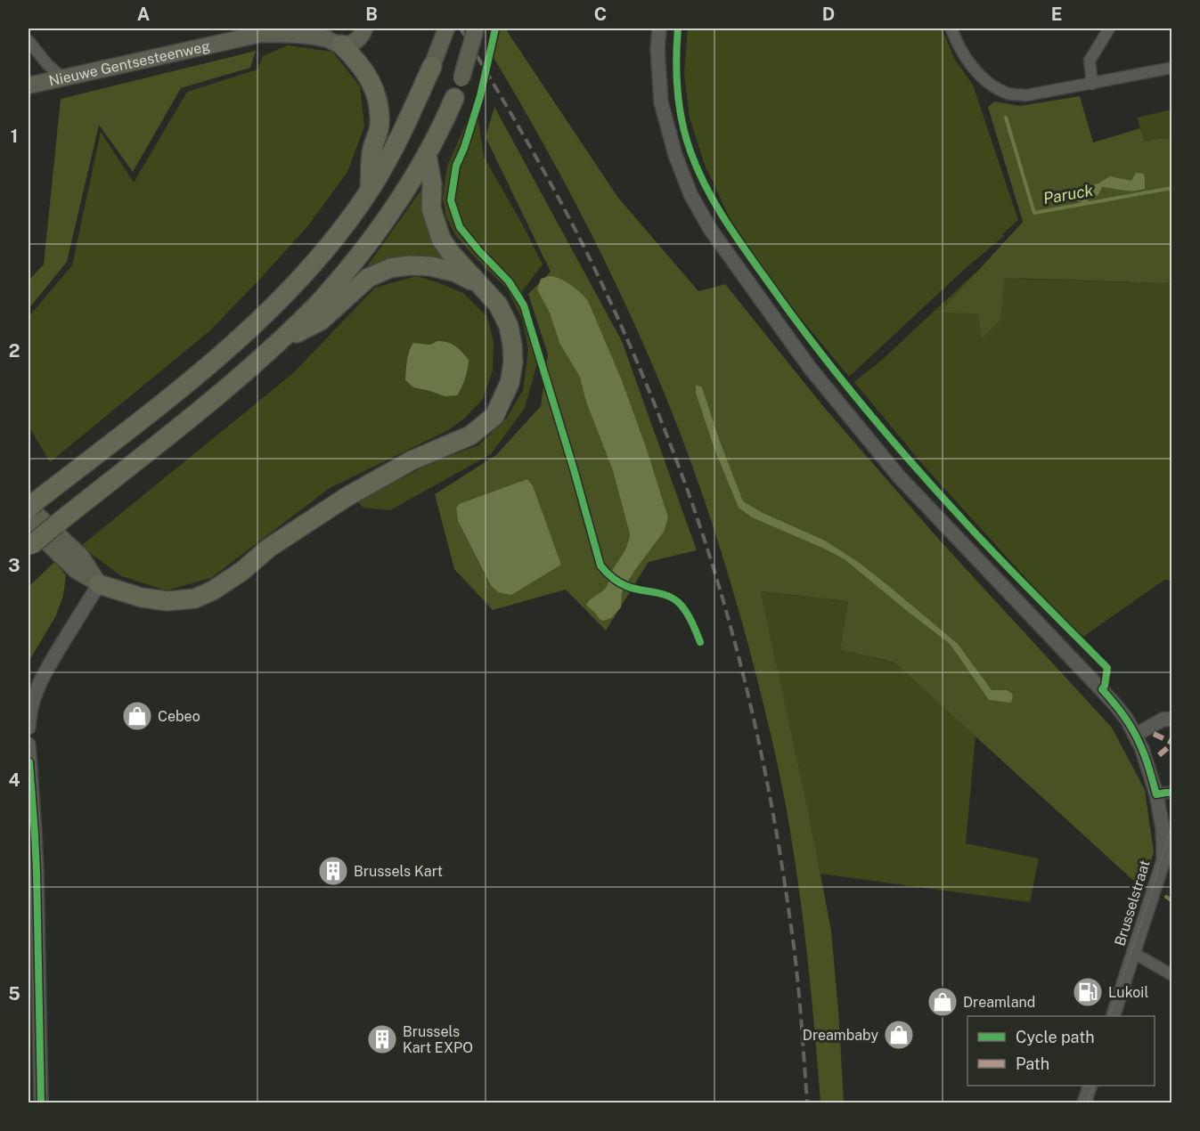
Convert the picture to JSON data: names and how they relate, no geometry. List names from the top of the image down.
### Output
{
  "streets": {
    "main road": ["Nieuwe Gentsesteenweg"],
    "street": ["Brusselstraat"]
  },
  "water": ["Paruck"],
  "places": {
    "shop": ["Cebeo", "Dreamland", "Dreambaby"],
    "building": ["Brussels Kart", "Brussels Kart EXPO"],
    "fuel station": ["Lukoil"]
  },
  "legend": ["Cycle path", "Path"],
  "grid": {
    "columns": [
      "A",
      "B",
      "C",
      "D",
      "E"
    ],
    "rows": [
      "1",
      "2",
      "3",
      "4",
      "5"
    ]
  }
}
